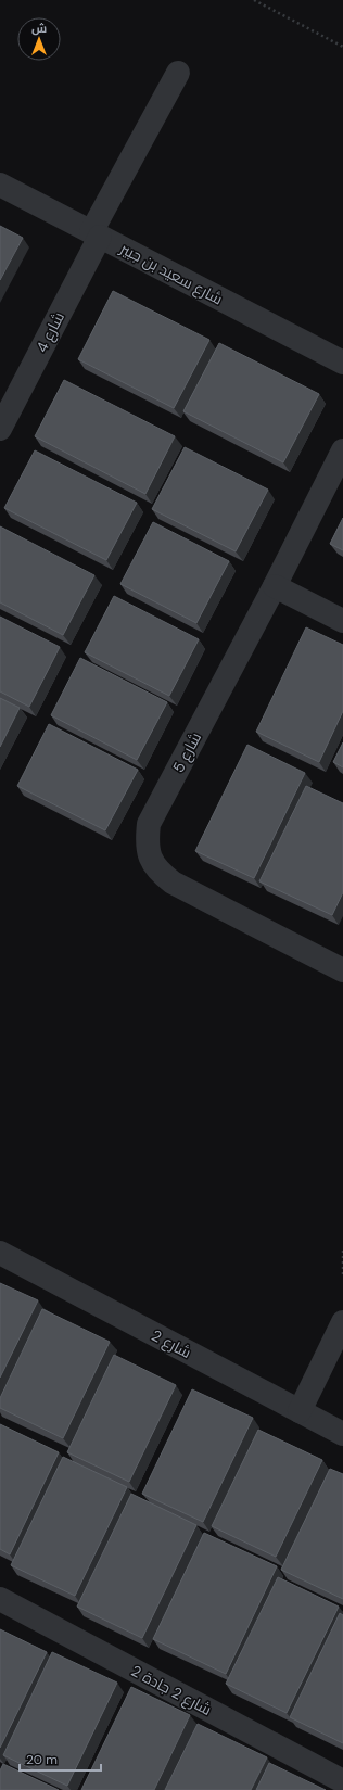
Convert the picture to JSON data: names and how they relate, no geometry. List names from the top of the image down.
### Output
{
  "streets": {
    "street": [
      "شارع سعيد بن جبير",
      "شارع 4",
      "شارع 5",
      "شارع 2",
      "شارع 2 جادة 2"
    ]
  },
  "crossings": [
    ["شارع سعيد بن جبير", "شارع 4"]
  ],
  "scale_bar": "20 m",
  "north": "top"
}
